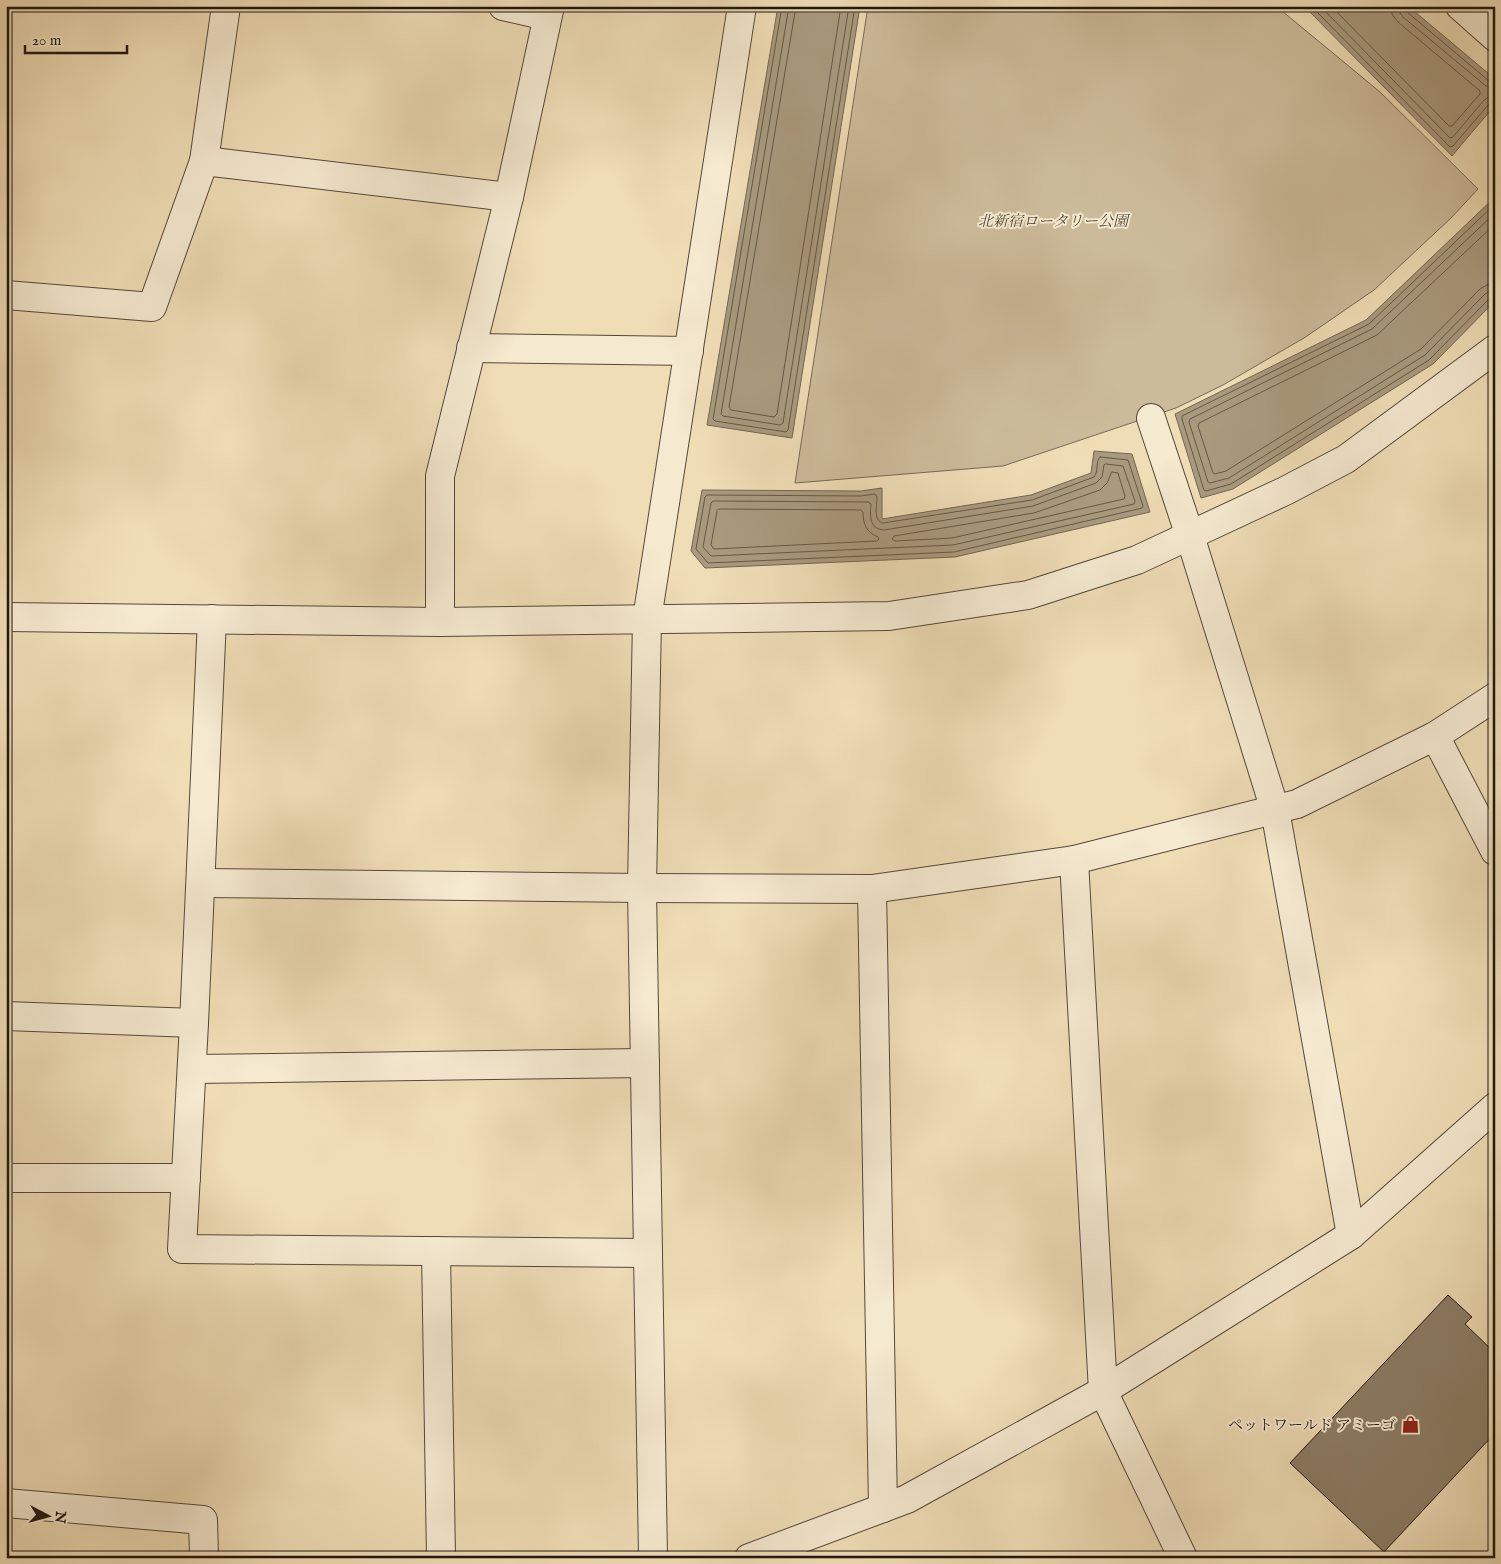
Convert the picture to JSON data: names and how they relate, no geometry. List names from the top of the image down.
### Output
{
  "parks": ["北新宿ロータリー公園"],
  "places": {
    "shop": ["ペットワールド アミーゴ"]
  },
  "scale_bar": "20 m",
  "north": "right"
}
